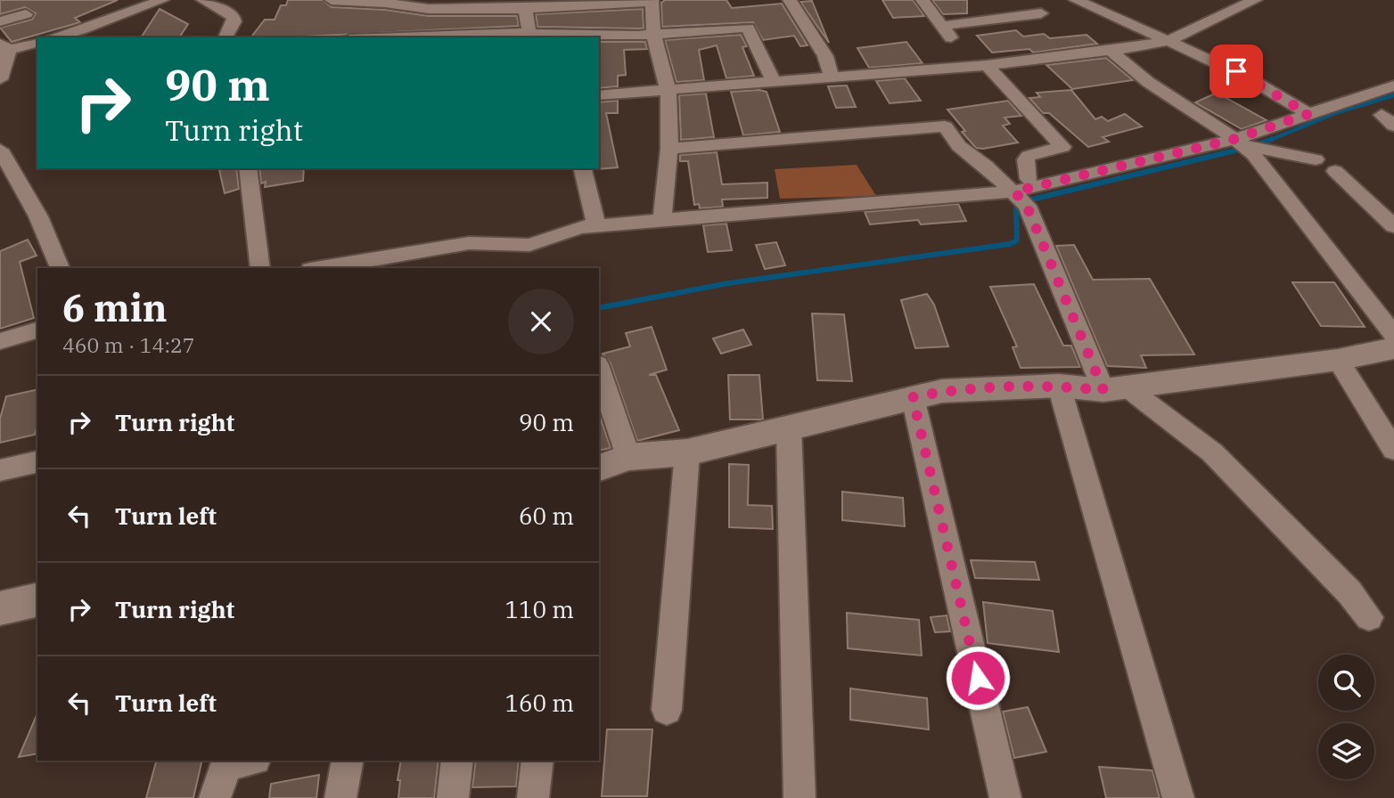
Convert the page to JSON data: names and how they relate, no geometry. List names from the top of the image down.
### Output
{
  "page": {
    "turn": ["90 m", "Turn right"],
    "heading": ["6 min", "460 m · 14:27"],
    "list": [
      {
        "name": "Turn right",
        "value": "90 m"
      },
      {
        "name": "Turn left",
        "value": "60 m"
      },
      {
        "name": "Turn right",
        "value": "110 m"
      },
      {
        "name": "Turn left",
        "value": "160 m"
      }
    ]
  }
}
